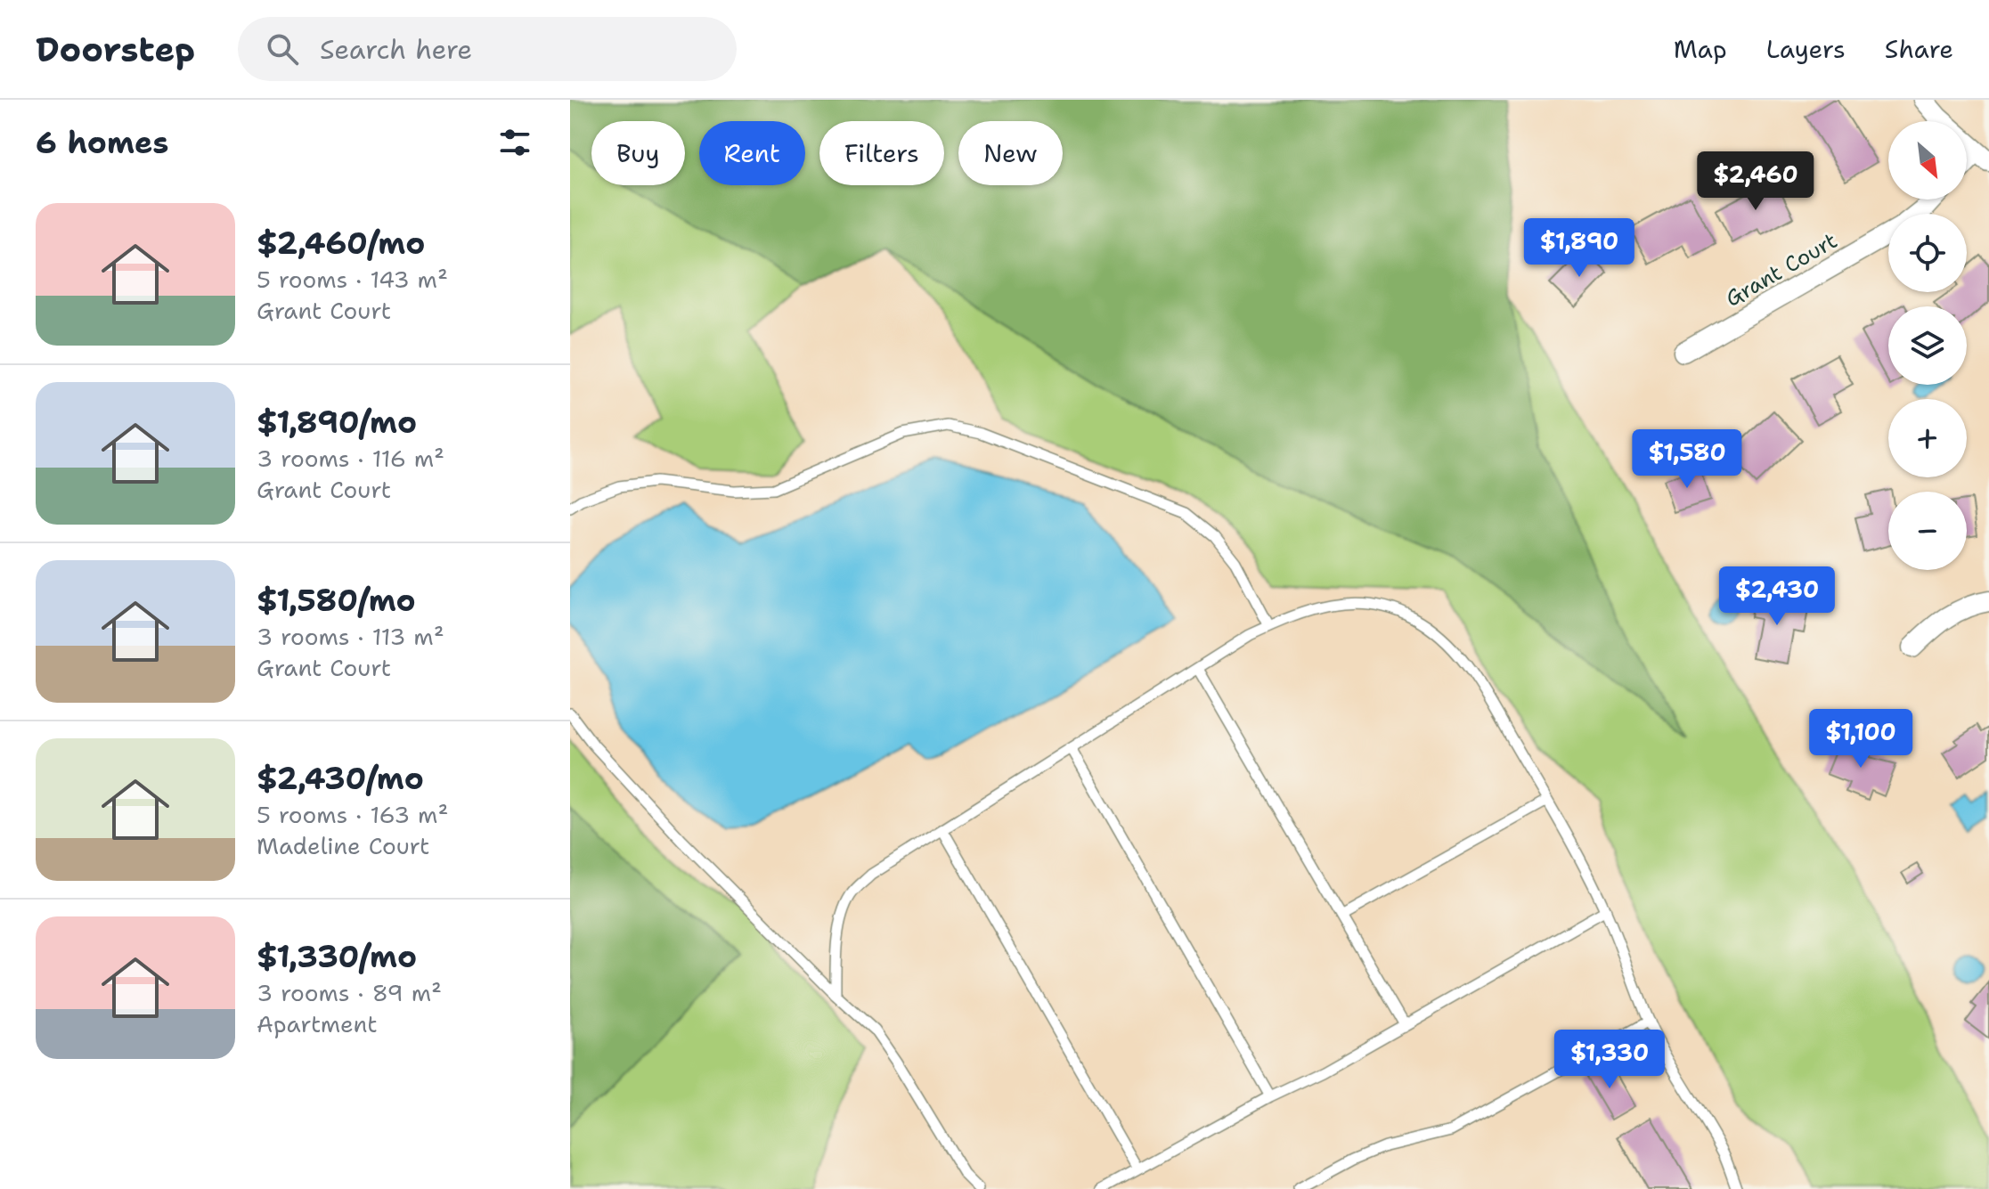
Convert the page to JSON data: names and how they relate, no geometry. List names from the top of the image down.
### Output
{
  "streets": {
    "street": ["Grant Court"]
  },
  "north": "bottom right",
  "page": {
    "header": "Doorstep",
    "search": "Search here",
    "nav": ["Map", "Layers", "Share"],
    "heading": "6 homes",
    "map_buttons": ["+", "−"],
    "chip": [
      "Buy",
      "Rent",
      "Filters",
      "New"
    ],
    "price": [
      "$2,460",
      "$1,890",
      "$1,580",
      "$2,430",
      "$1,100",
      "$1,330"
    ],
    "list": [
      {
        "name": "$2,460/mo",
        "note": "5 rooms · 143 m² · Grant Court"
      },
      {
        "name": "$1,890/mo",
        "note": "3 rooms · 116 m² · Grant Court"
      },
      {
        "name": "$1,580/mo",
        "note": "3 rooms · 113 m² · Grant Court"
      },
      {
        "name": "$2,430/mo",
        "note": "5 rooms · 163 m² · Madeline Court"
      },
      {
        "name": "$1,330/mo",
        "note": "3 rooms · 89 m² · Apartment"
      }
    ]
  }
}
